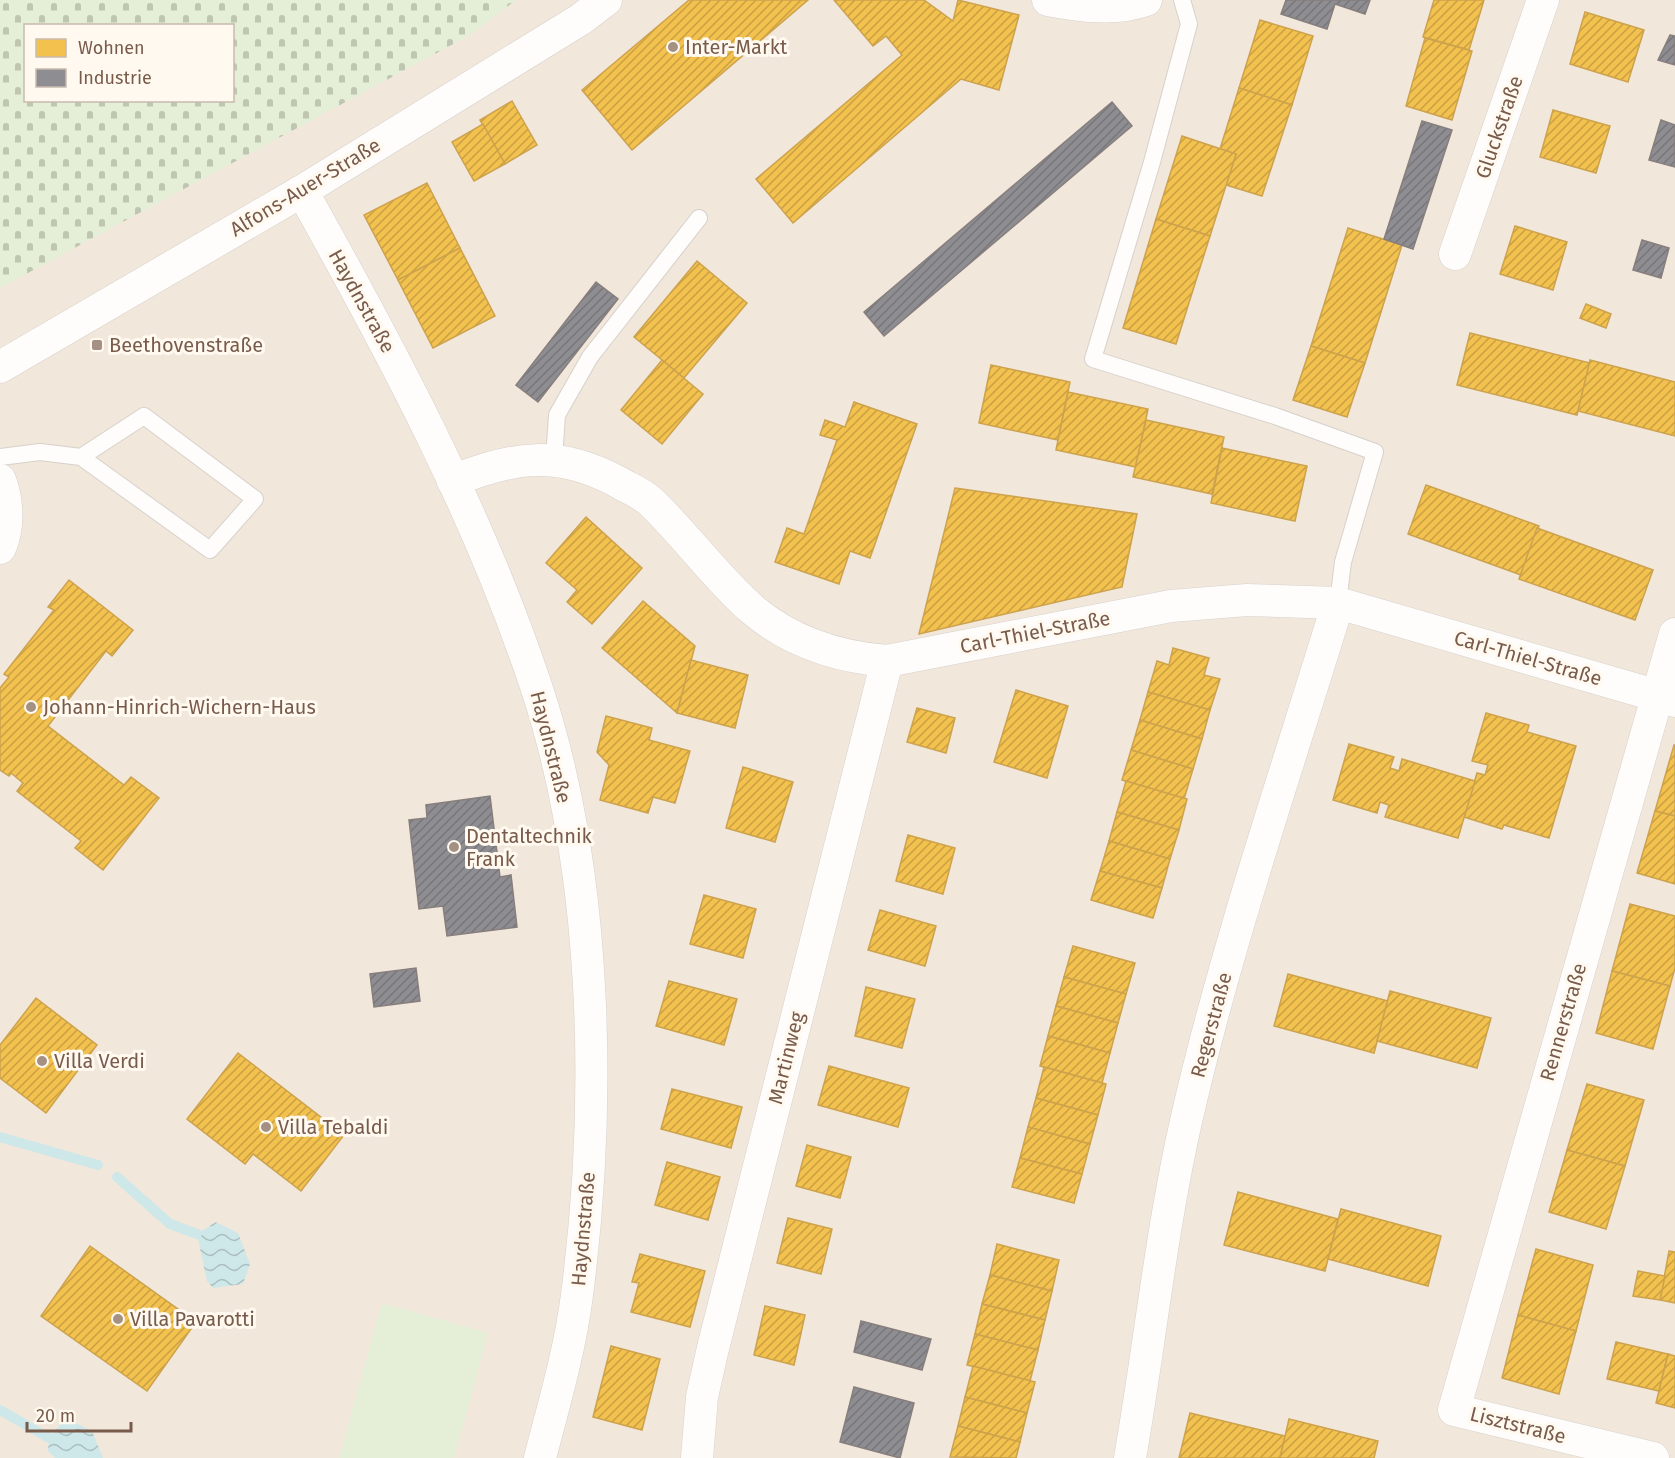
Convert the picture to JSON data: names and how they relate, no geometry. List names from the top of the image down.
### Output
{
  "streets": {
    "street": [
      "Gluckstraße",
      "Alfons-Auer-Straße",
      "Haydnstraße",
      "Carl-Thiel-Straße",
      "Rennerstraße",
      "Regerstraße",
      "Martinweg",
      "Lisztstraße"
    ]
  },
  "crossings": [
    ["Alfons-Auer-Straße", "Haydnstraße"],
    ["Haydnstraße", "Carl-Thiel-Straße"],
    ["Carl-Thiel-Straße", "Rennerstraße"],
    ["Carl-Thiel-Straße", "Regerstraße"],
    ["Carl-Thiel-Straße", "Martinweg"],
    ["Rennerstraße", "Lisztstraße"]
  ],
  "places": {
    "other": [
      "Inter-Markt",
      "Johann-Hinrich-Wichern-Haus",
      "Dentaltechnik Frank",
      "Villa Verdi",
      "Villa Tebaldi",
      "Villa Pavarotti"
    ],
    "transit": ["Beethovenstraße"]
  },
  "legend": ["Wohnen", "Industrie"],
  "scale_bar": "20 m"
}
